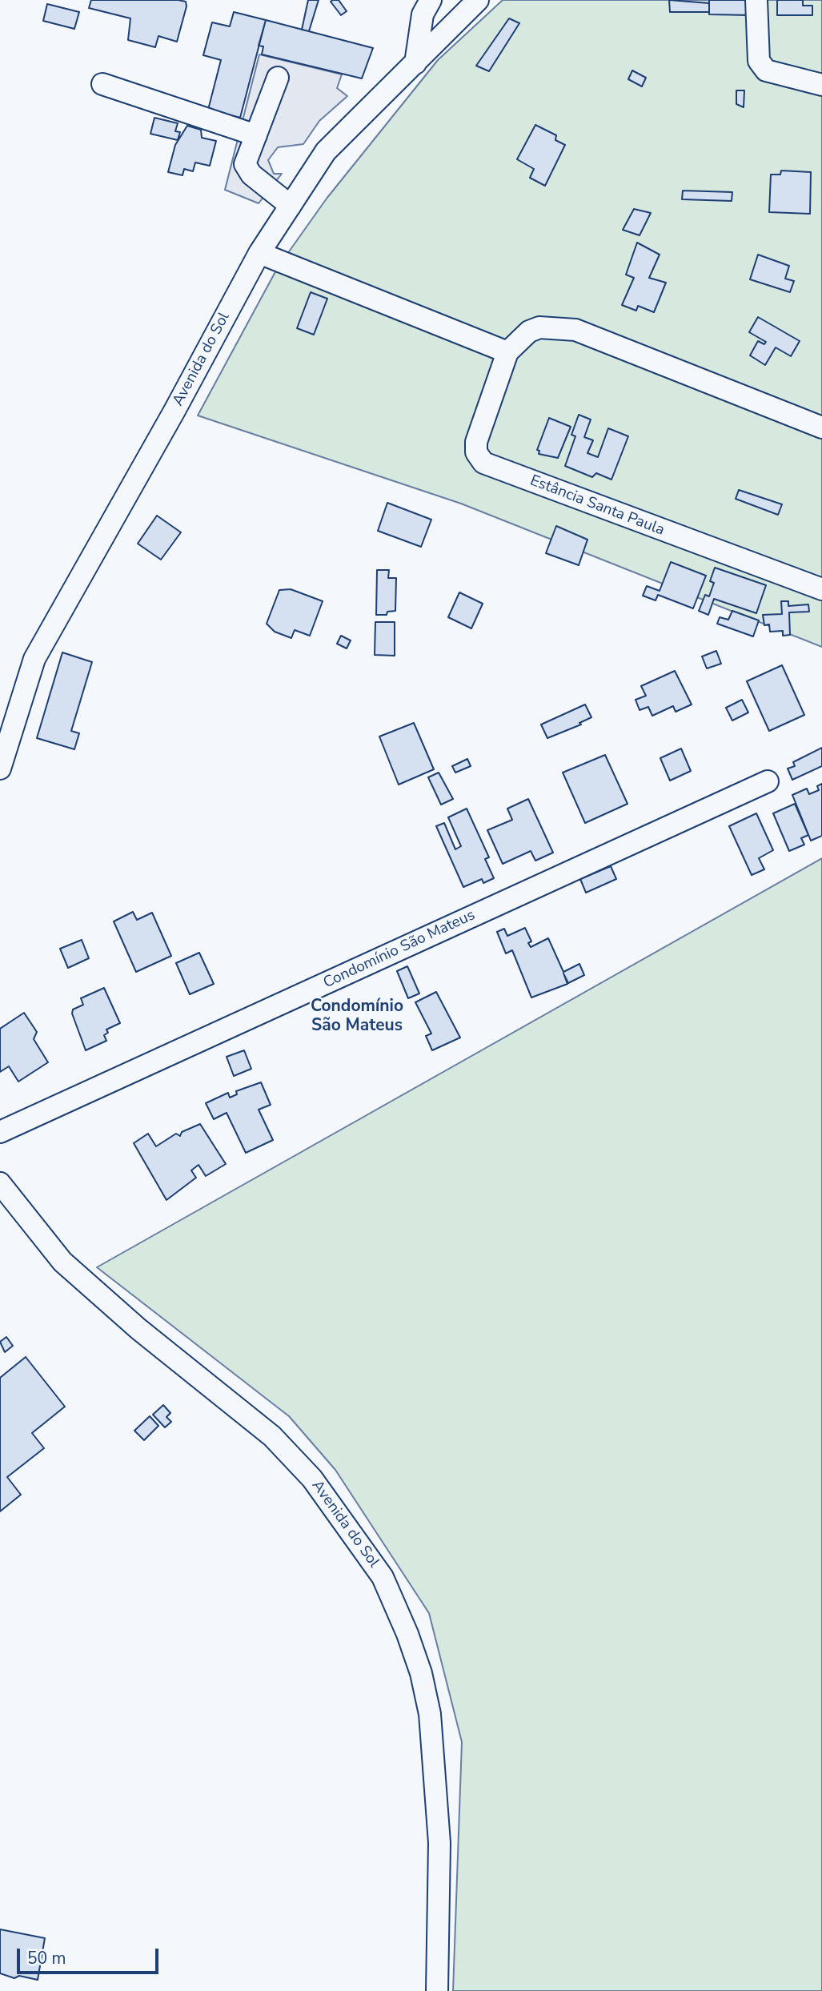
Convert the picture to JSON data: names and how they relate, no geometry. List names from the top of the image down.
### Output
{
  "streets": {
    "street": ["Avenida do Sol", "Estância Santa Paula", "Condomínio São Mateus"]
  },
  "districts": ["Condomínio São Mateus"],
  "scale_bar": "50 m"
}
